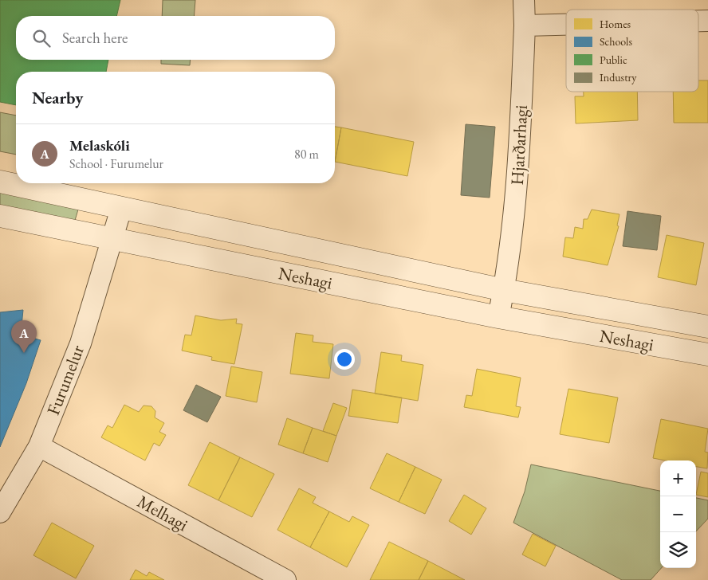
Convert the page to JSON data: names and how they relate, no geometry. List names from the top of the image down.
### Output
{
  "streets": {
    "street": [
      "Hjarðarhagi",
      "Neshagi",
      "Furumelur",
      "Melhagi"
    ]
  },
  "crossings": [
    ["Hjarðarhagi", "Neshagi"],
    ["Neshagi", "Furumelur"],
    ["Furumelur", "Melhagi"]
  ],
  "legend": [
    "Homes",
    "Schools",
    "Public",
    "Industry"
  ],
  "page": {
    "search": "Search here",
    "heading": "Nearby",
    "list": [
      {
        "mark": "A",
        "name": "Melaskóli",
        "note": "School · Furumelur",
        "value": "80 m"
      }
    ],
    "pins": "A",
    "map_buttons": ["+", "−"]
  }
}
